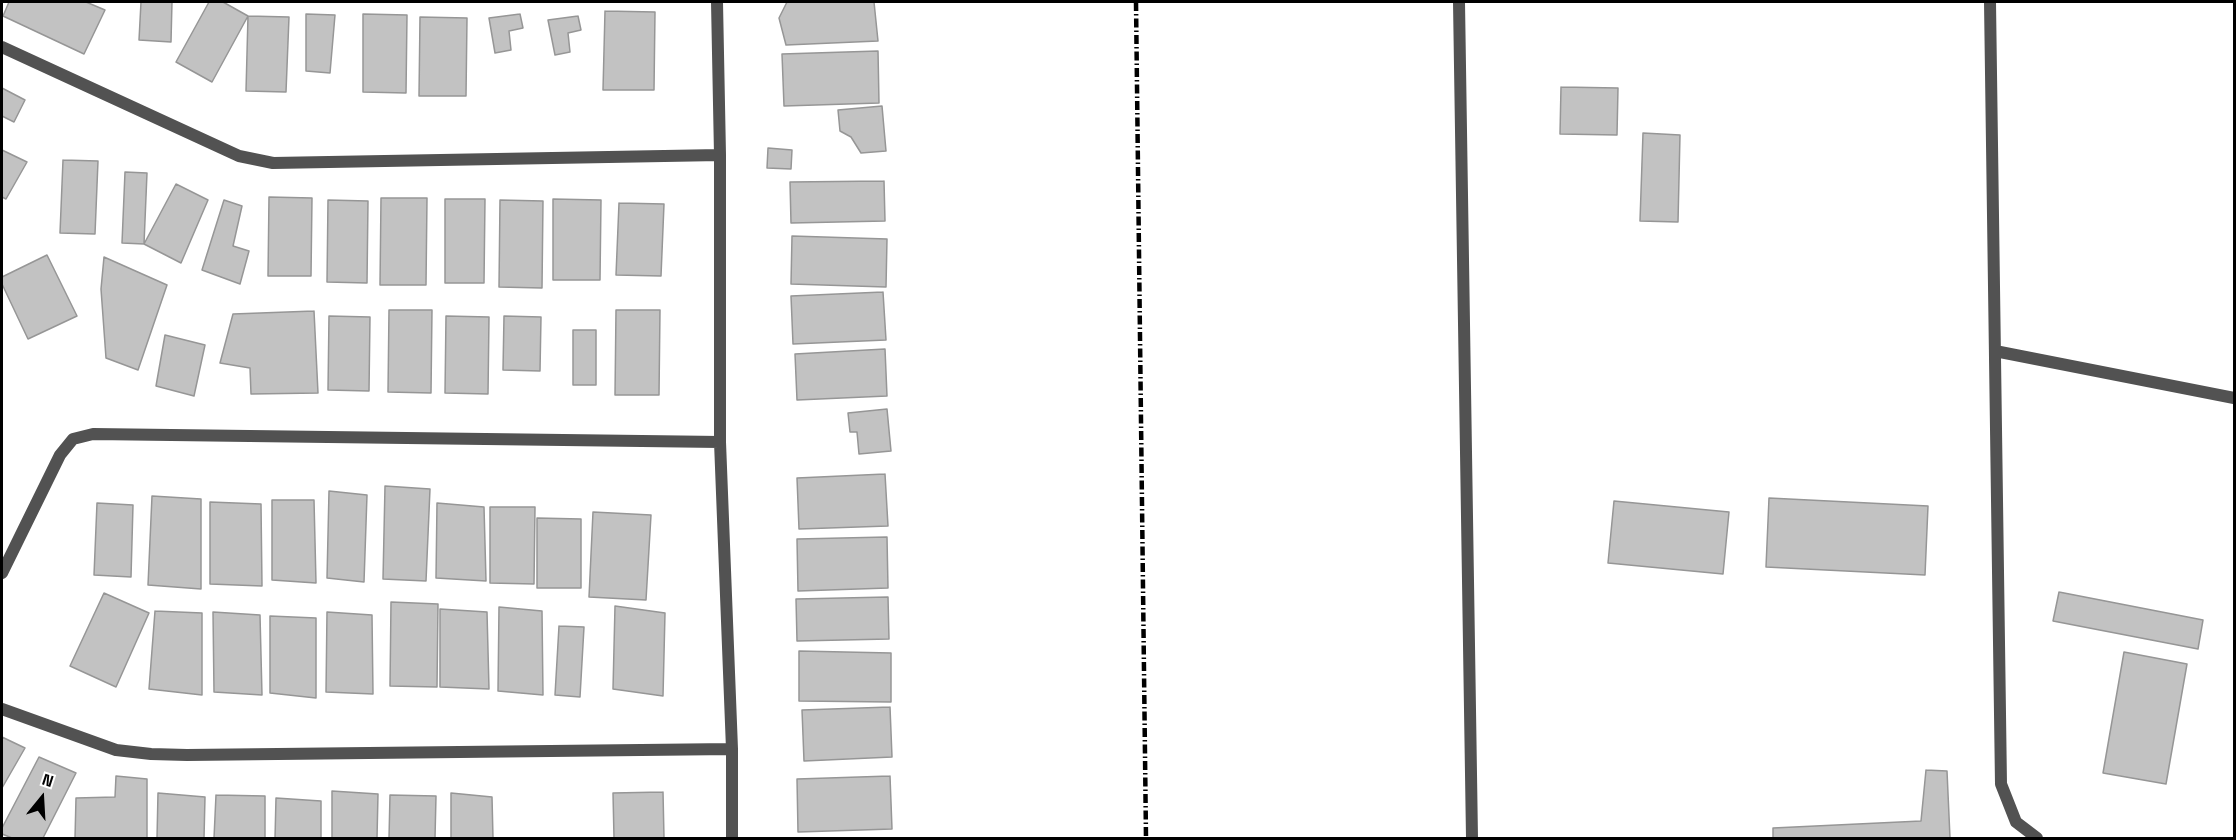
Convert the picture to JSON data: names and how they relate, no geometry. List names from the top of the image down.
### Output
{
  "north": "top"
}
